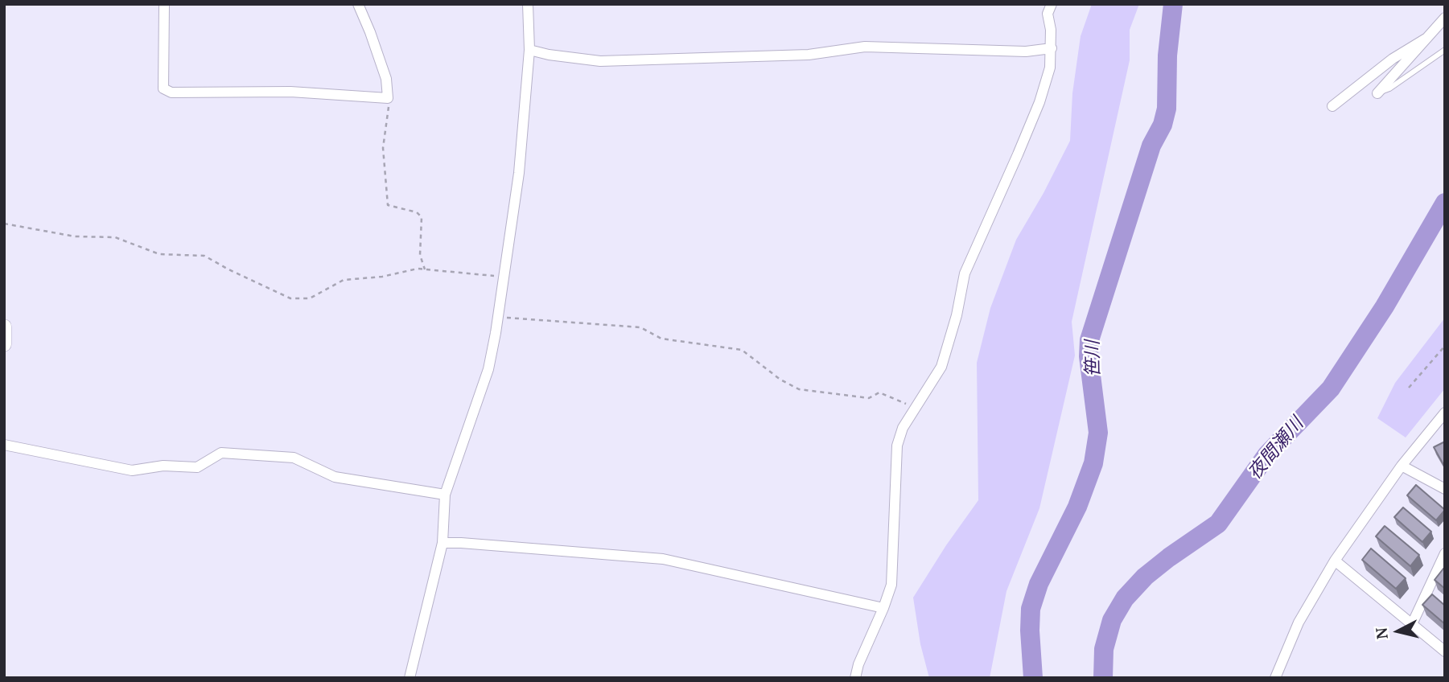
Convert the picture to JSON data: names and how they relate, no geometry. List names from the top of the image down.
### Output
{
  "water": ["笹川", "夜間瀬川"],
  "north": "left"
}
